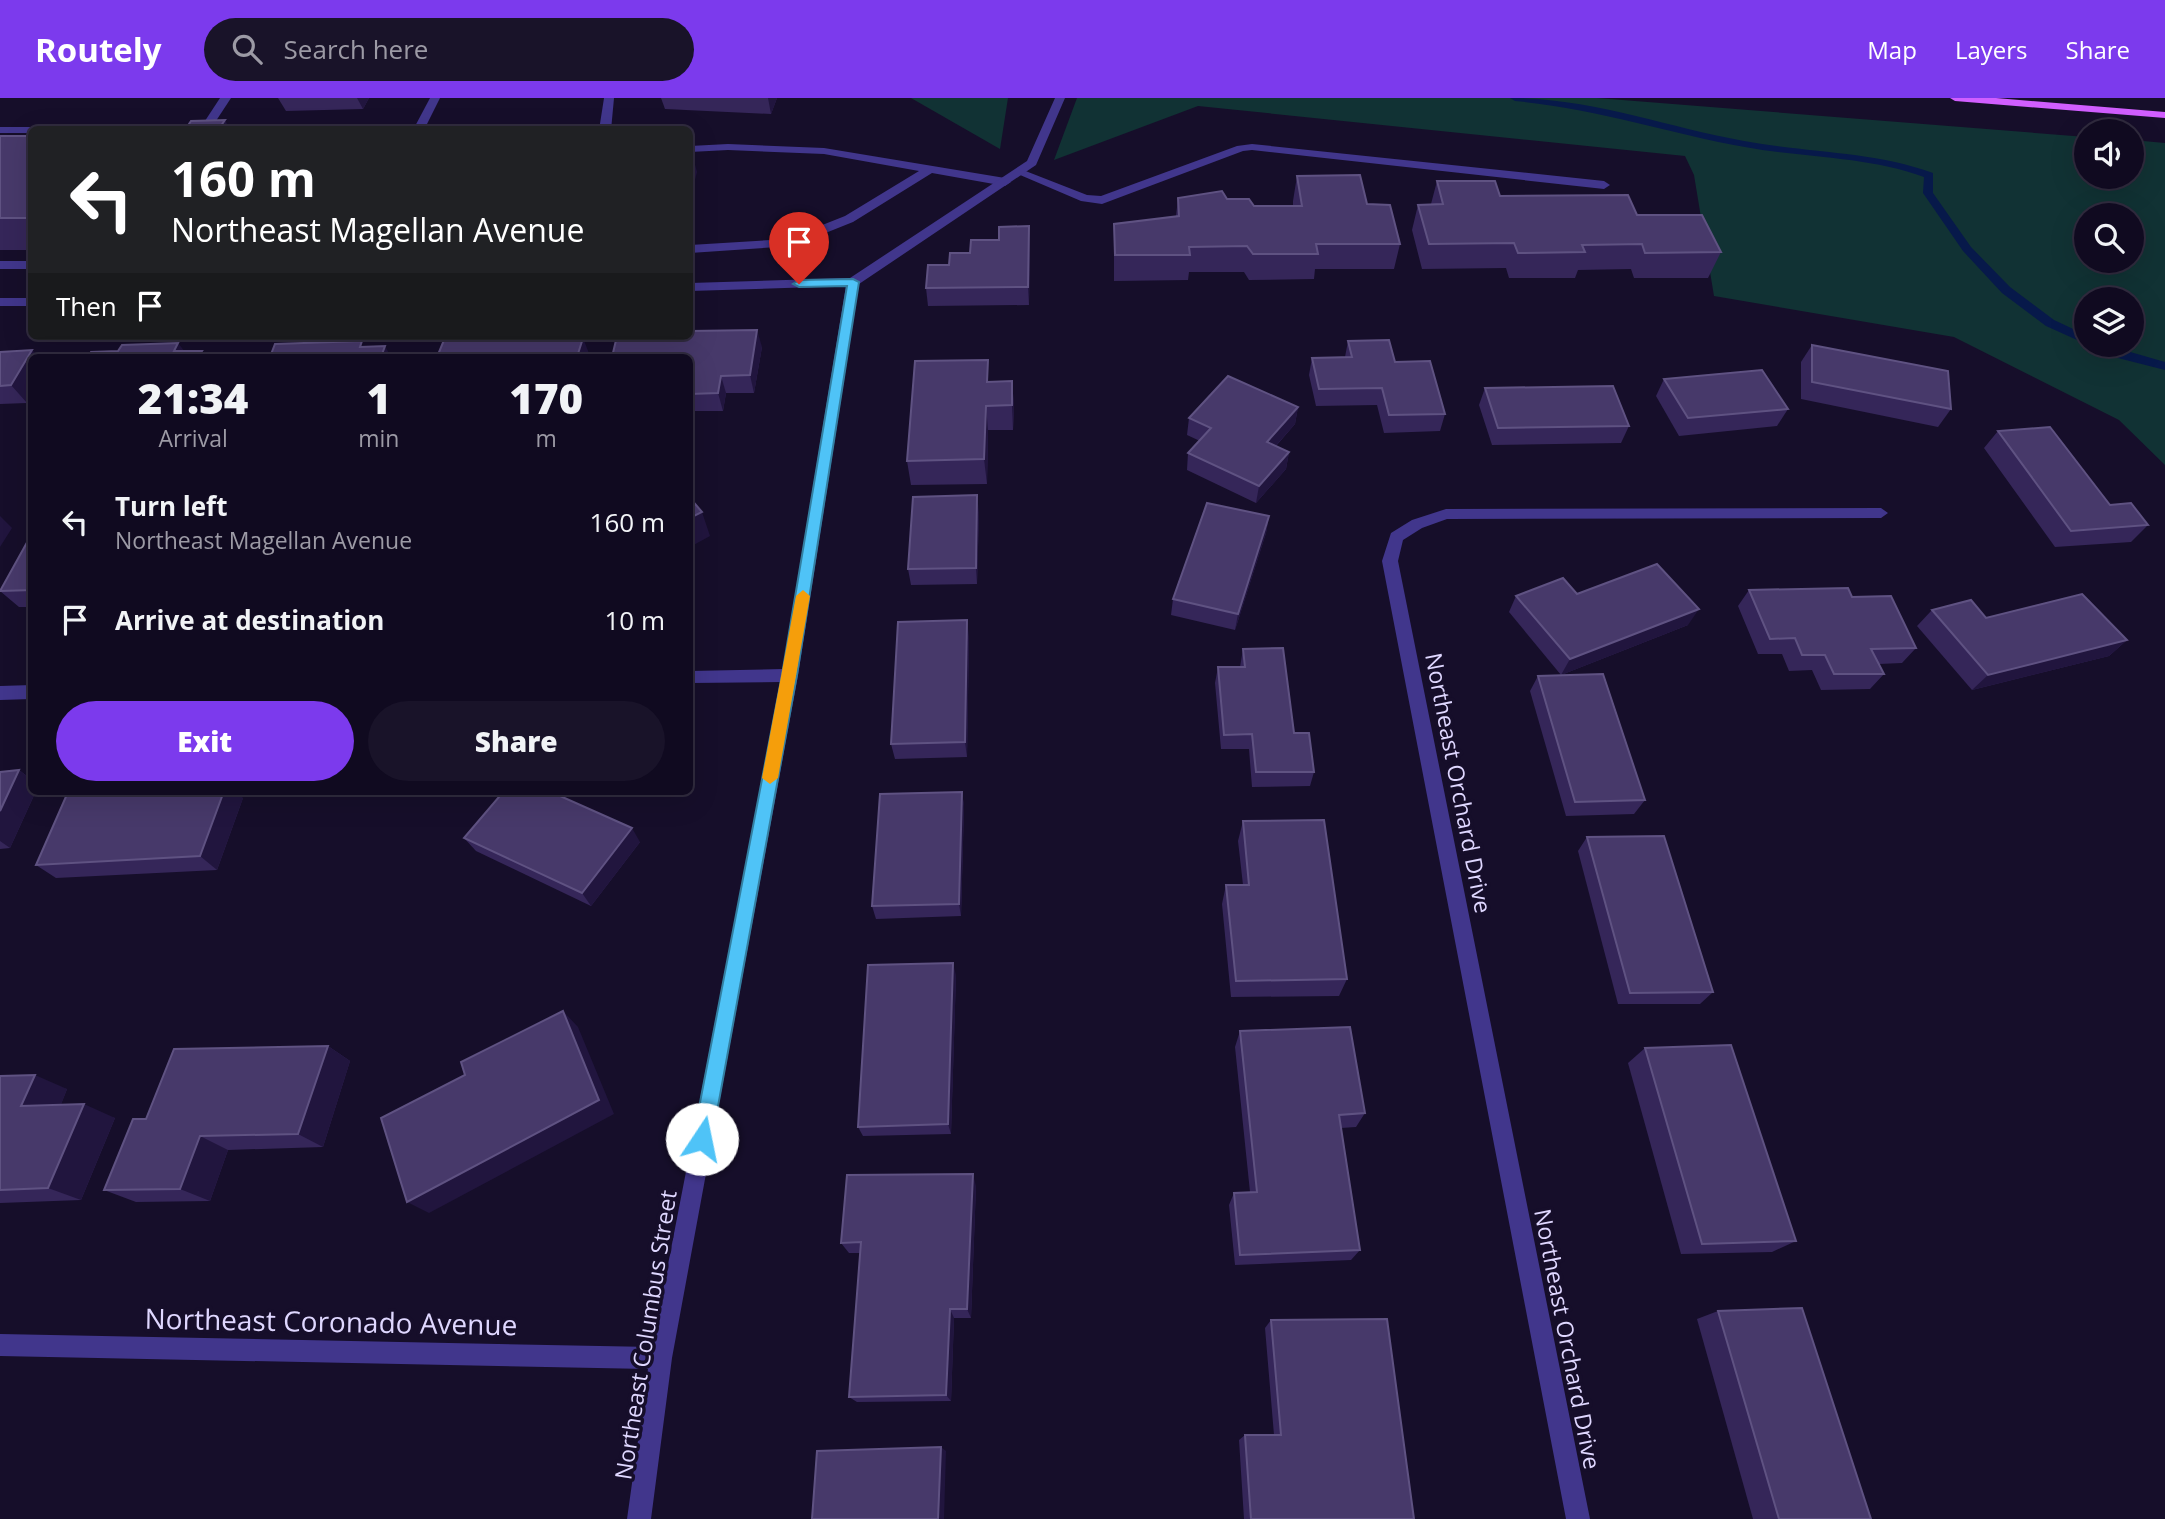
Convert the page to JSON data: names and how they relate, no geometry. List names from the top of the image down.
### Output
{
  "streets": {
    "street": ["Northeast Orchard Drive", "Northeast Coronado Avenue", "Northeast Columbus Street"]
  },
  "crossings": [
    ["Northeast Coronado Avenue", "Northeast Columbus Street"]
  ],
  "page": {
    "header": "Routely",
    "search": "Search here",
    "nav": ["Map", "Layers", "Share"],
    "turn": ["160 m", "Northeast Magellan Avenue"],
    "then": "Then",
    "eta": [
      "21:34",
      "Arrival",
      "1",
      "min",
      "170",
      "m"
    ],
    "list": [
      {
        "name": "Turn left",
        "note": "Northeast Magellan Avenue",
        "value": "160 m"
      },
      {
        "name": "Arrive at destination",
        "value": "10 m"
      }
    ],
    "buttons": ["Exit", "Share"]
  }
}
